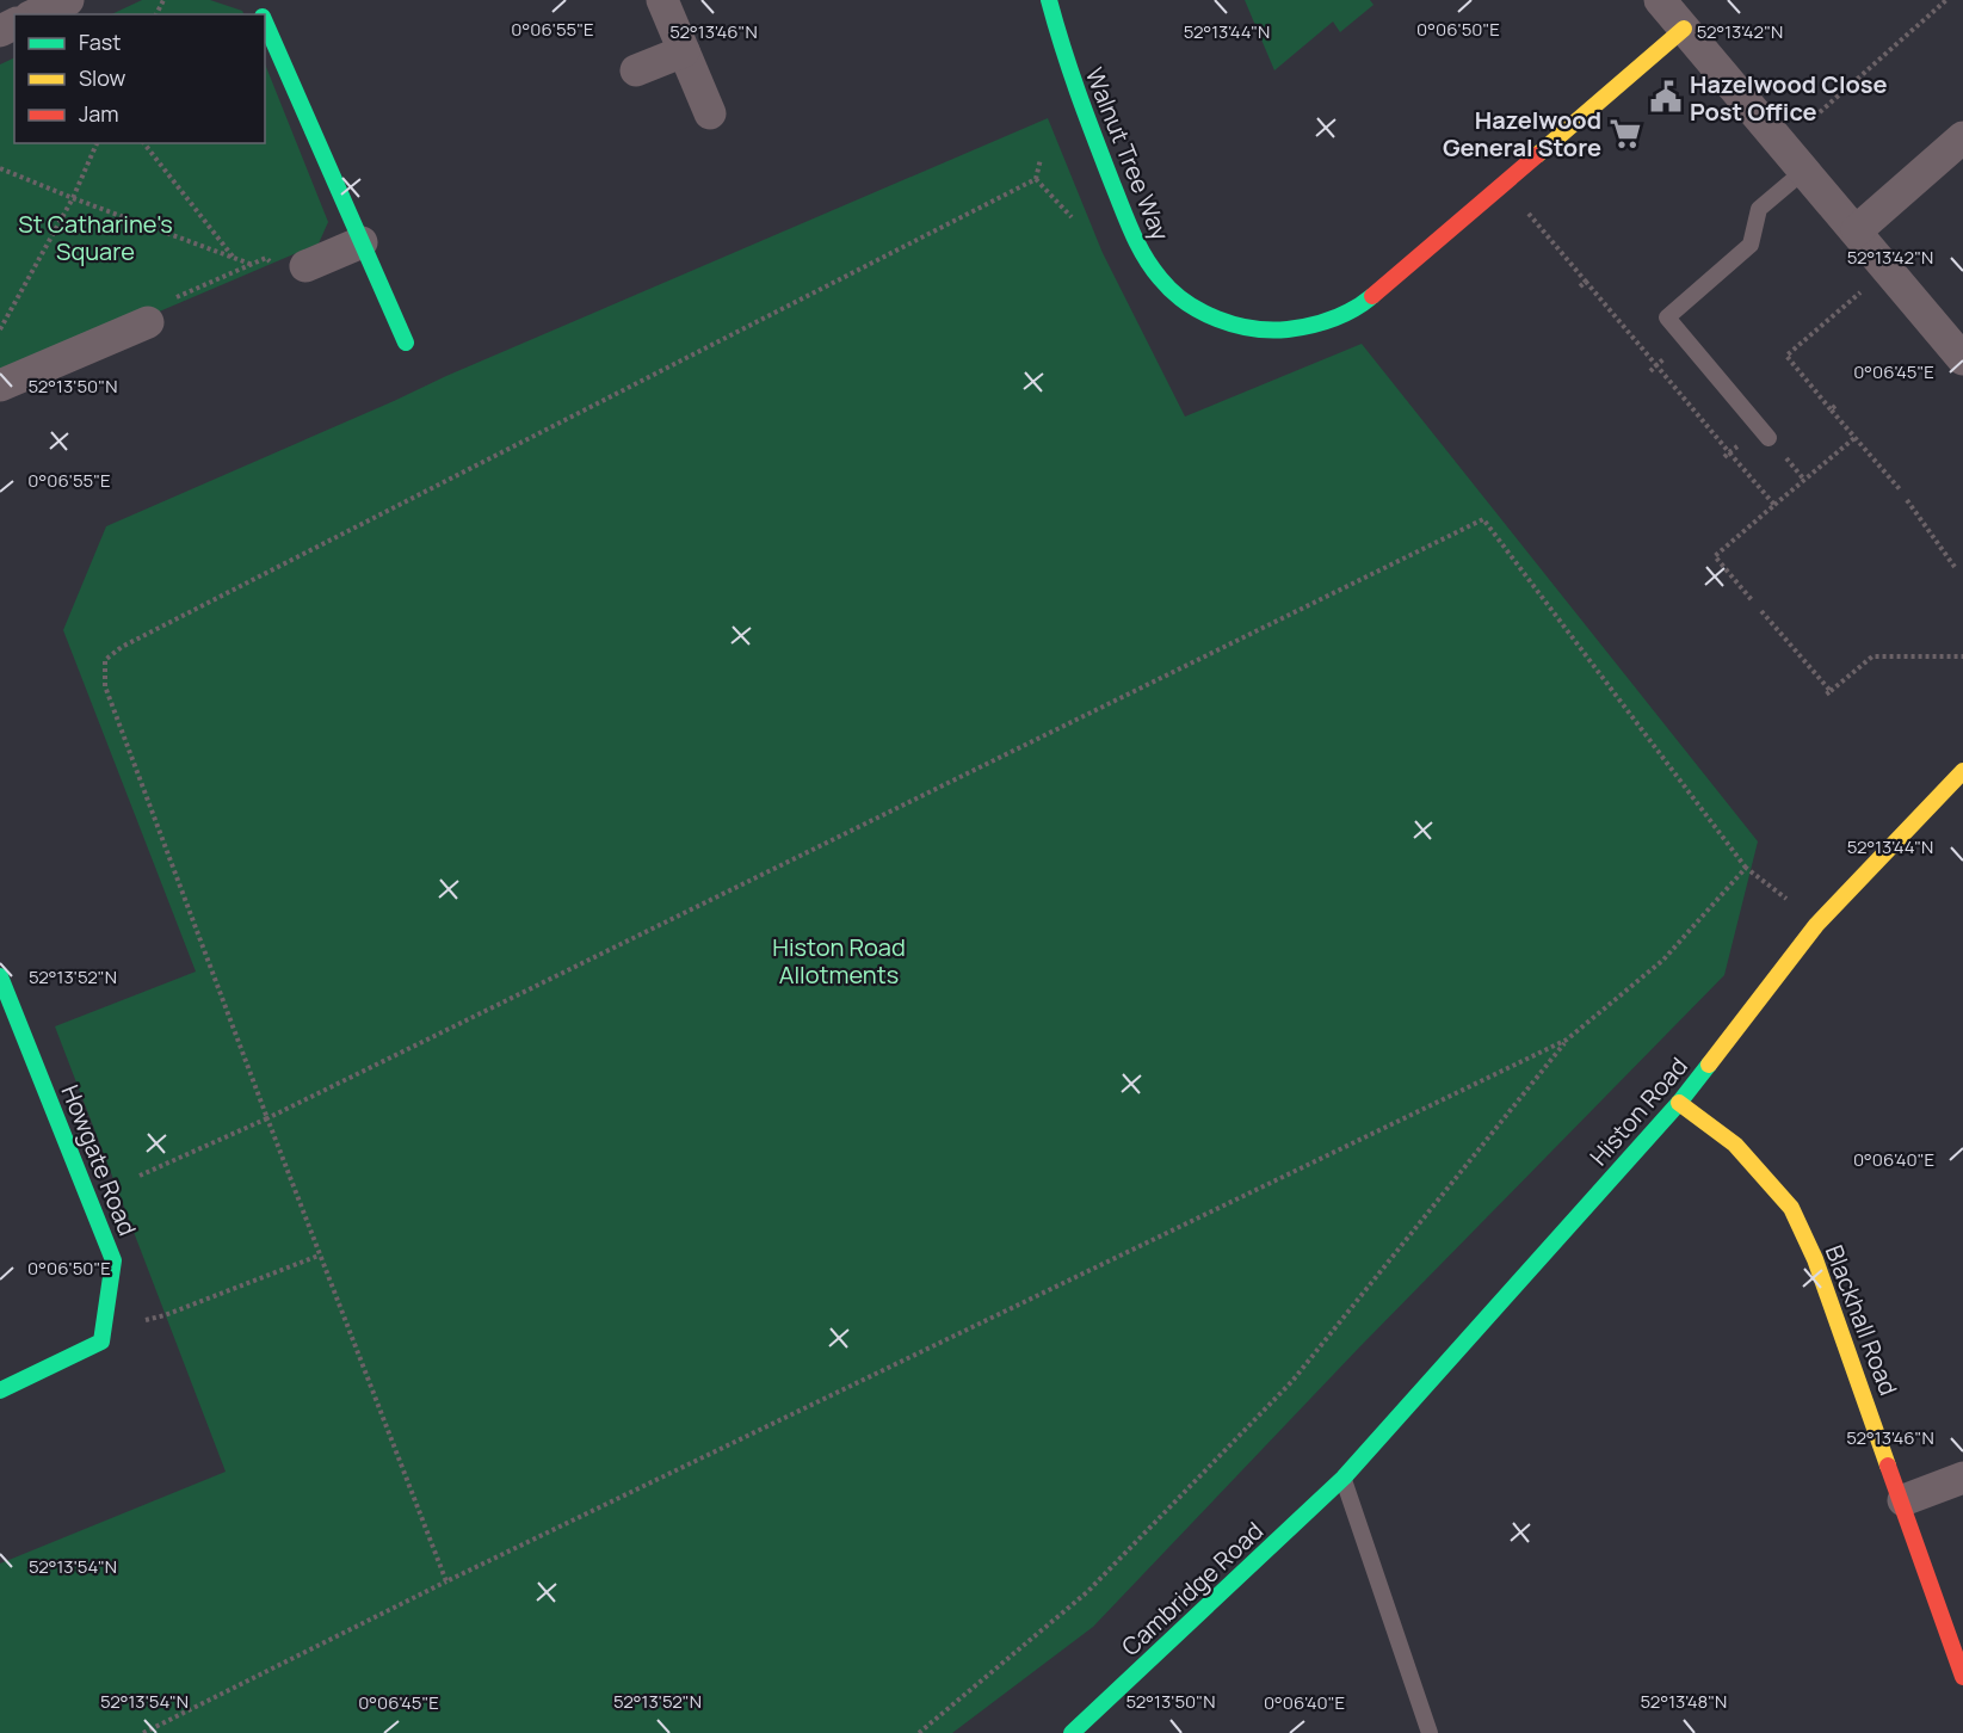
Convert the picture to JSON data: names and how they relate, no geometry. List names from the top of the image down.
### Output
{
  "streets": {
    "street": [
      "Walnut Tree Way",
      "Histon Road",
      "Howgate Road",
      "Blackhall Road",
      "Cambridge Road"
    ]
  },
  "crossings": [
    ["Histon Road", "Blackhall Road"],
    ["Histon Road", "Cambridge Road"]
  ],
  "parks": ["St Catharine's Square", "Histon Road Allotments"],
  "places": {
    "public building": ["Hazelwood Close Post Office"],
    "supermarket": ["Hazelwood General Store"]
  },
  "legend": ["Fast", "Slow", "Jam"],
  "coordinates": [
    "0°06'55\"E",
    "0°06'50\"E",
    "52°13'44\"N",
    "52°13'42\"N",
    "52°13'46\"N",
    "0°06'45\"E",
    "52°13'50\"N",
    "52°13'52\"N",
    "0°06'40\"E",
    "52°13'54\"N",
    "52°13'48\"N"
  ]
}
